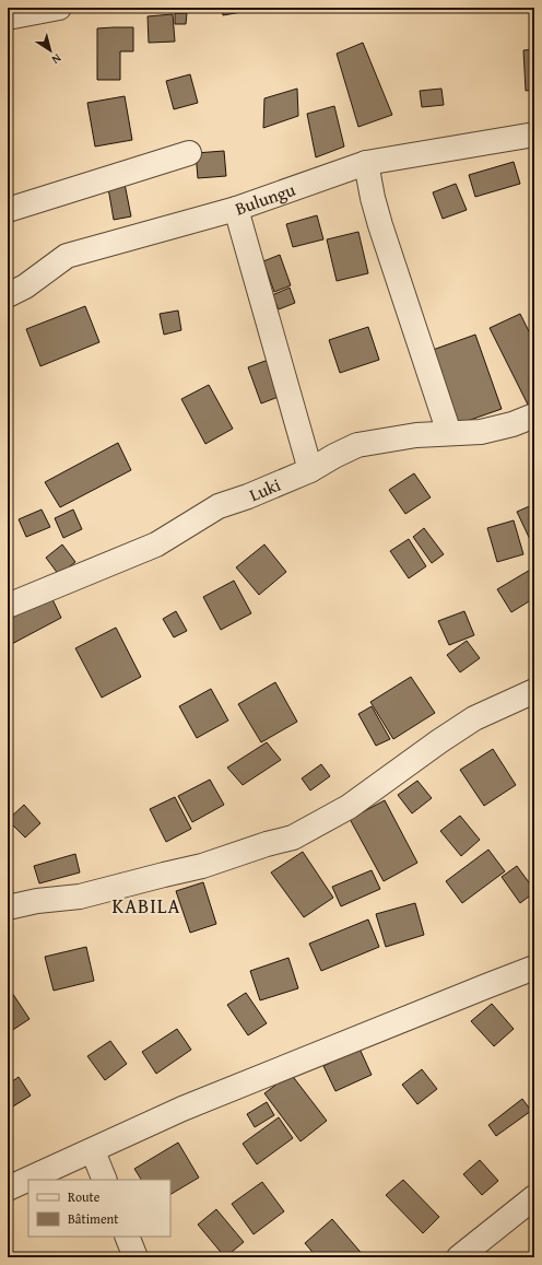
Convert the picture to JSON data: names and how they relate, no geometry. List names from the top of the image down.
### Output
{
  "streets": {
    "street": ["Bulungu", "Luki"]
  },
  "districts": ["KABILA"],
  "legend": ["Route", "Bâtiment"],
  "north": "bottom right"
}
